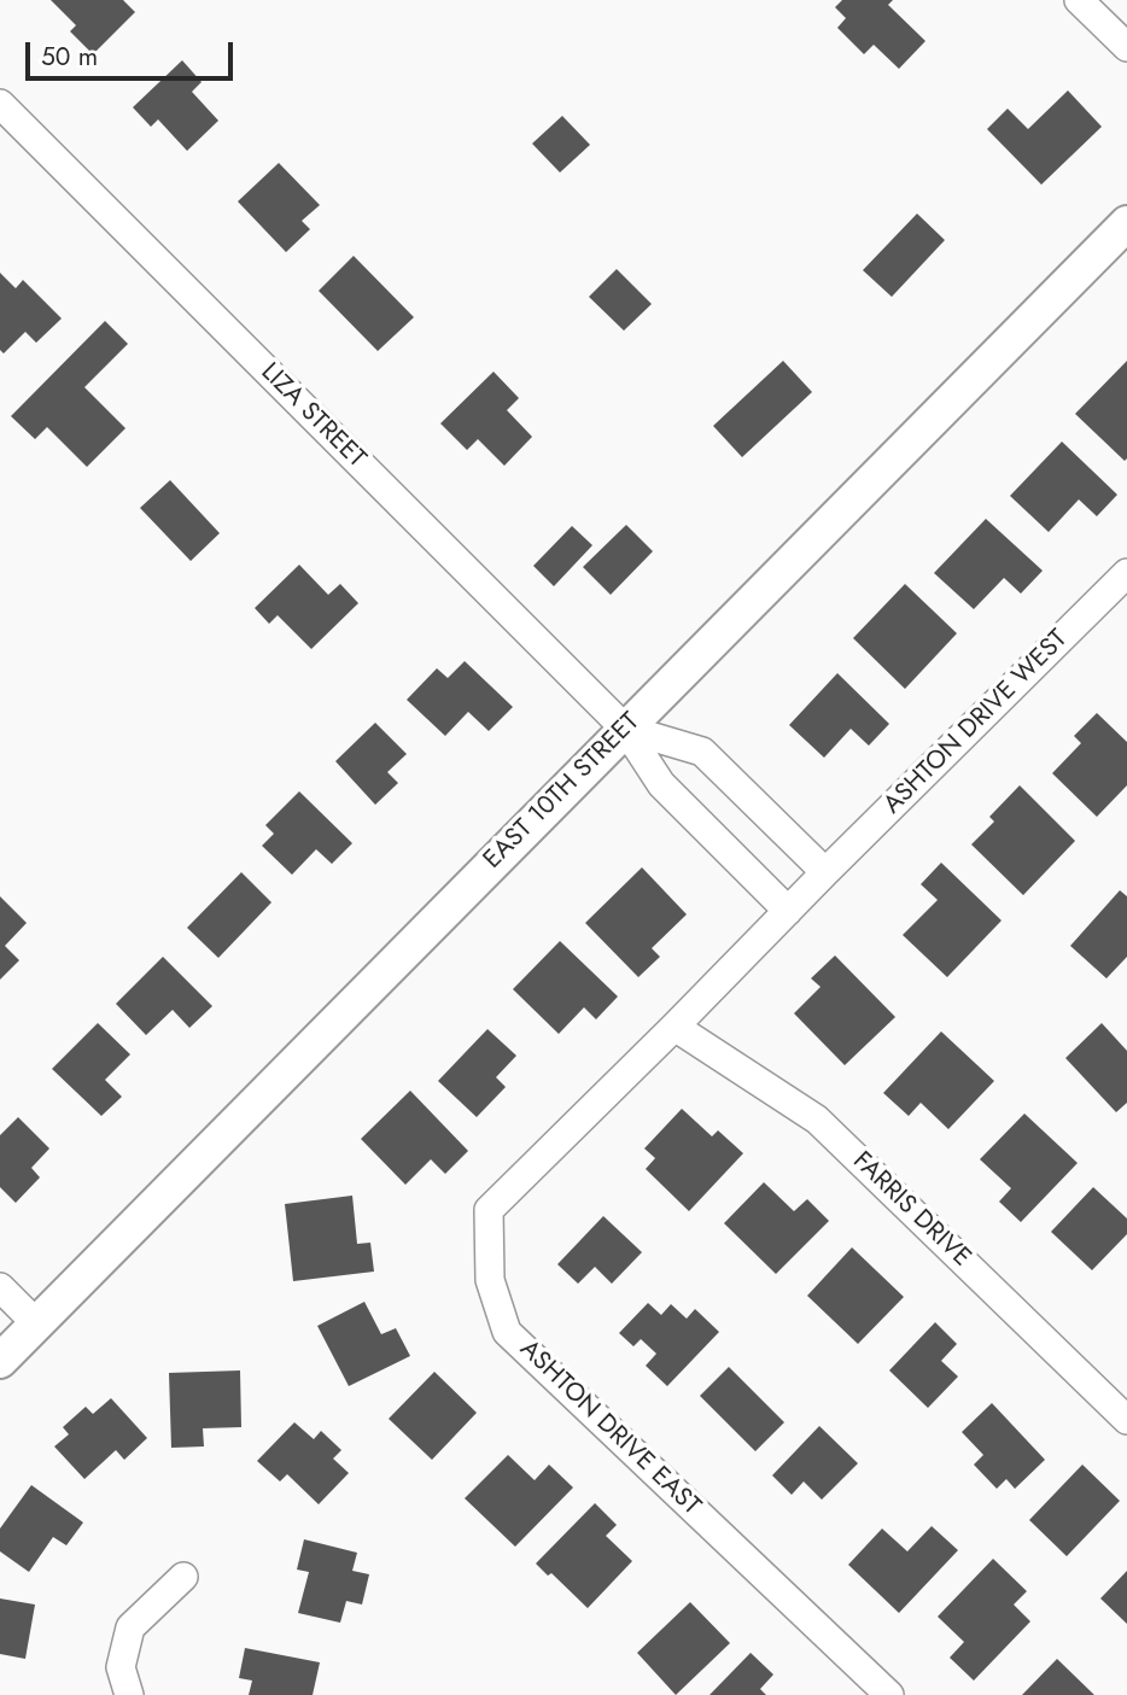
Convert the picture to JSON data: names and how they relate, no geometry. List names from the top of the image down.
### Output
{
  "streets": {
    "street": [
      "LIZA STREET",
      "ASHTON DRIVE WEST",
      "EAST 10TH STREET",
      "FARRIS DRIVE",
      "ASHTON DRIVE EAST"
    ]
  },
  "crossings": [
    ["LIZA STREET", "EAST 10TH STREET"],
    ["LIZA STREET", "ASHTON DRIVE EAST"],
    ["ASHTON DRIVE WEST", "ASHTON DRIVE EAST"],
    ["FARRIS DRIVE", "ASHTON DRIVE EAST"]
  ],
  "scale_bar": "50 m"
}
